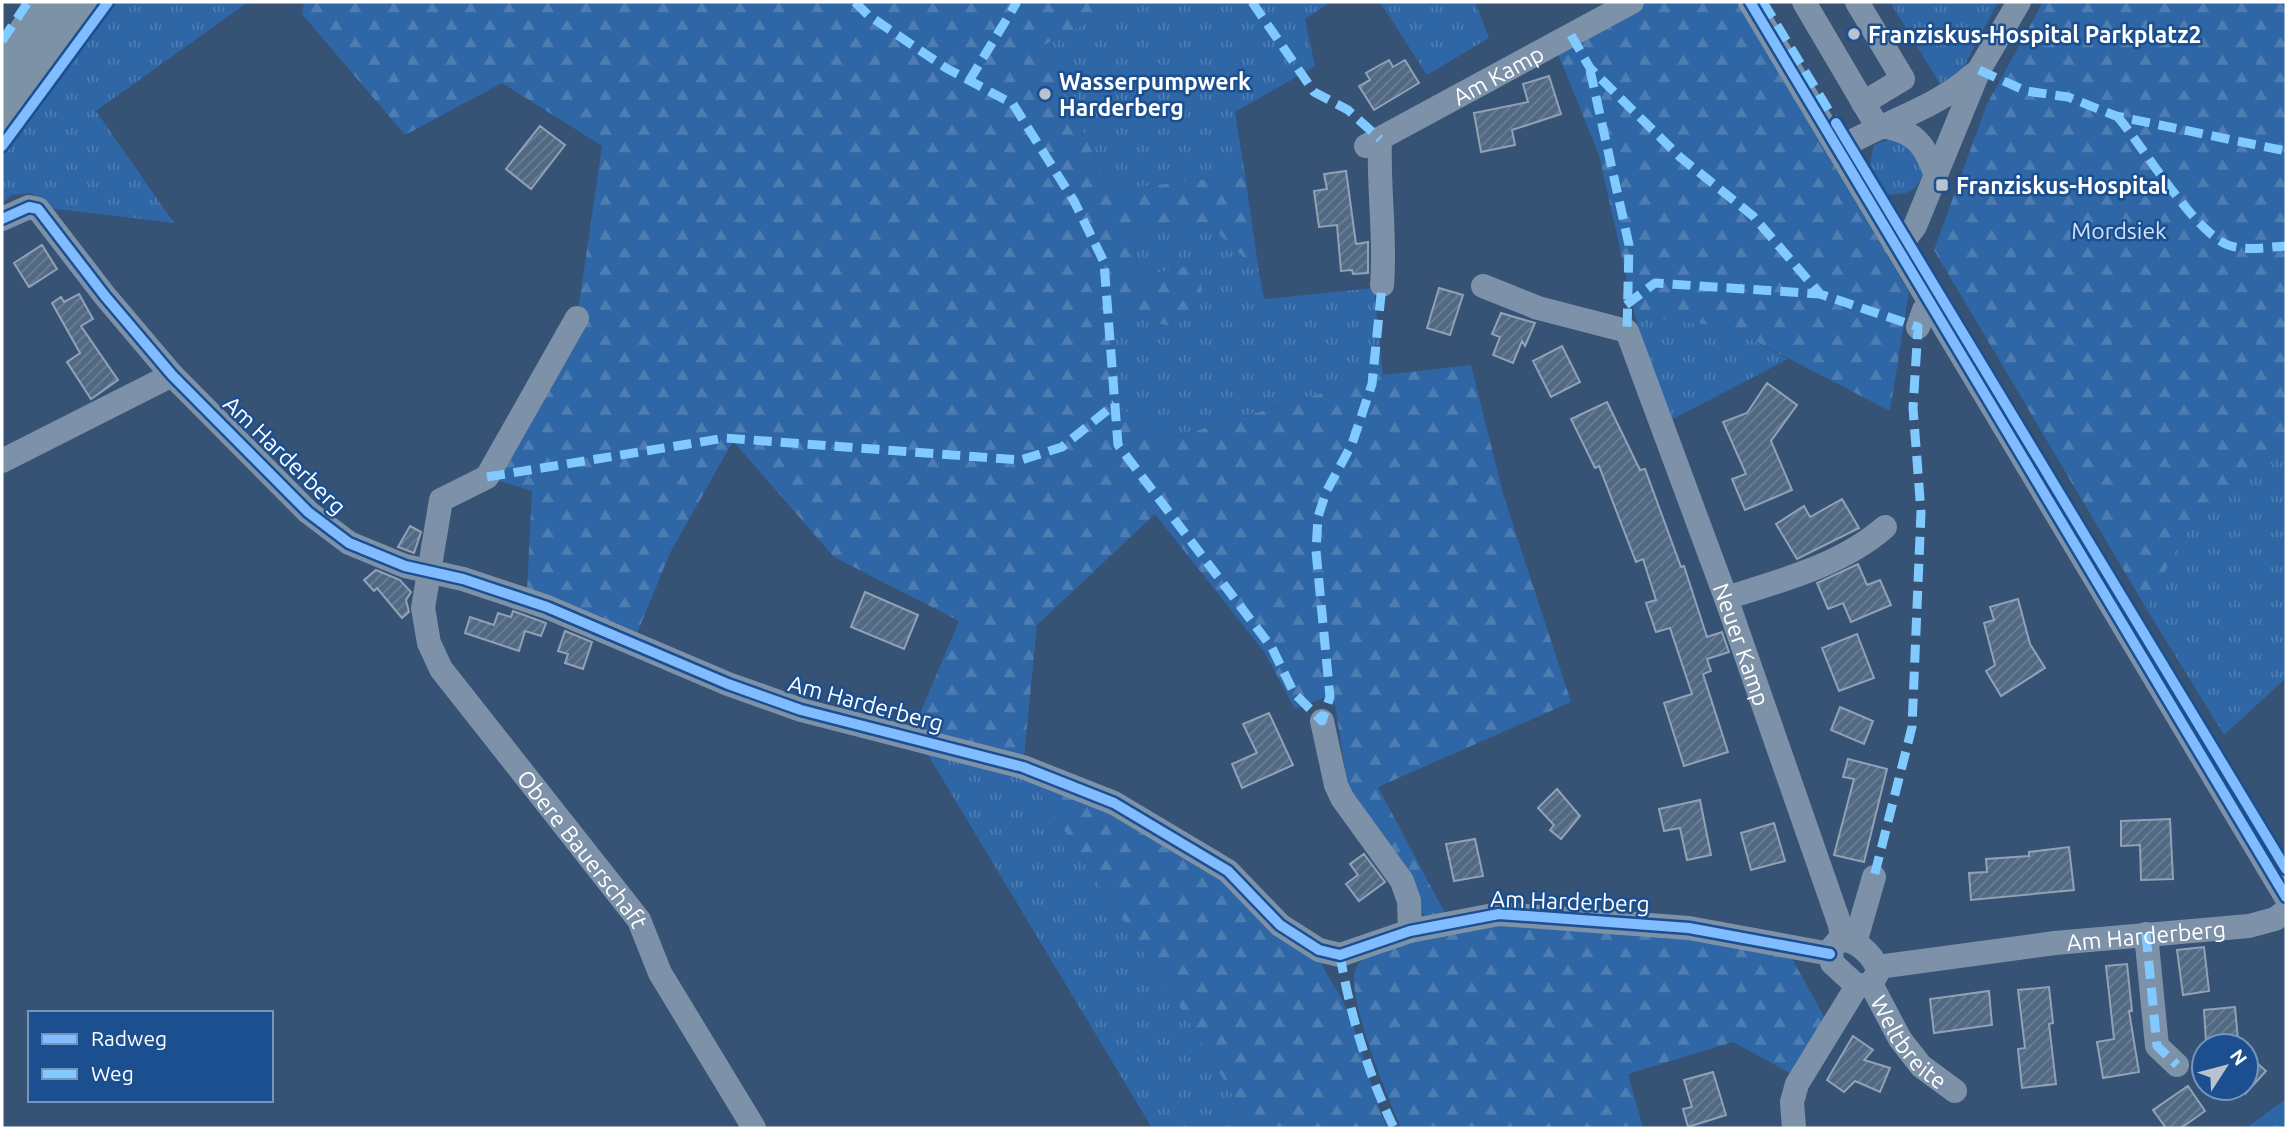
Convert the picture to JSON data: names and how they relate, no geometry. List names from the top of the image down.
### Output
{
  "streets": {
    "street": [
      "Am Kamp",
      "Am Harderberg",
      "Neuer Kamp",
      "Obere Bauerschaft",
      "Weltbreite"
    ]
  },
  "crossings": [
    ["Am Harderberg", "Neuer Kamp"],
    ["Am Harderberg", "Obere Bauerschaft"],
    ["Am Harderberg", "Weltbreite"],
    ["Neuer Kamp", "Weltbreite"]
  ],
  "parks": ["Mordsiek"],
  "places": {
    "other": ["Franziskus-Hospital Parkplatz2", "Wasserpumpwerk Harderberg"],
    "transit": ["Franziskus-Hospital"]
  },
  "legend": ["Radweg", "Weg"],
  "north": "top right"
}
